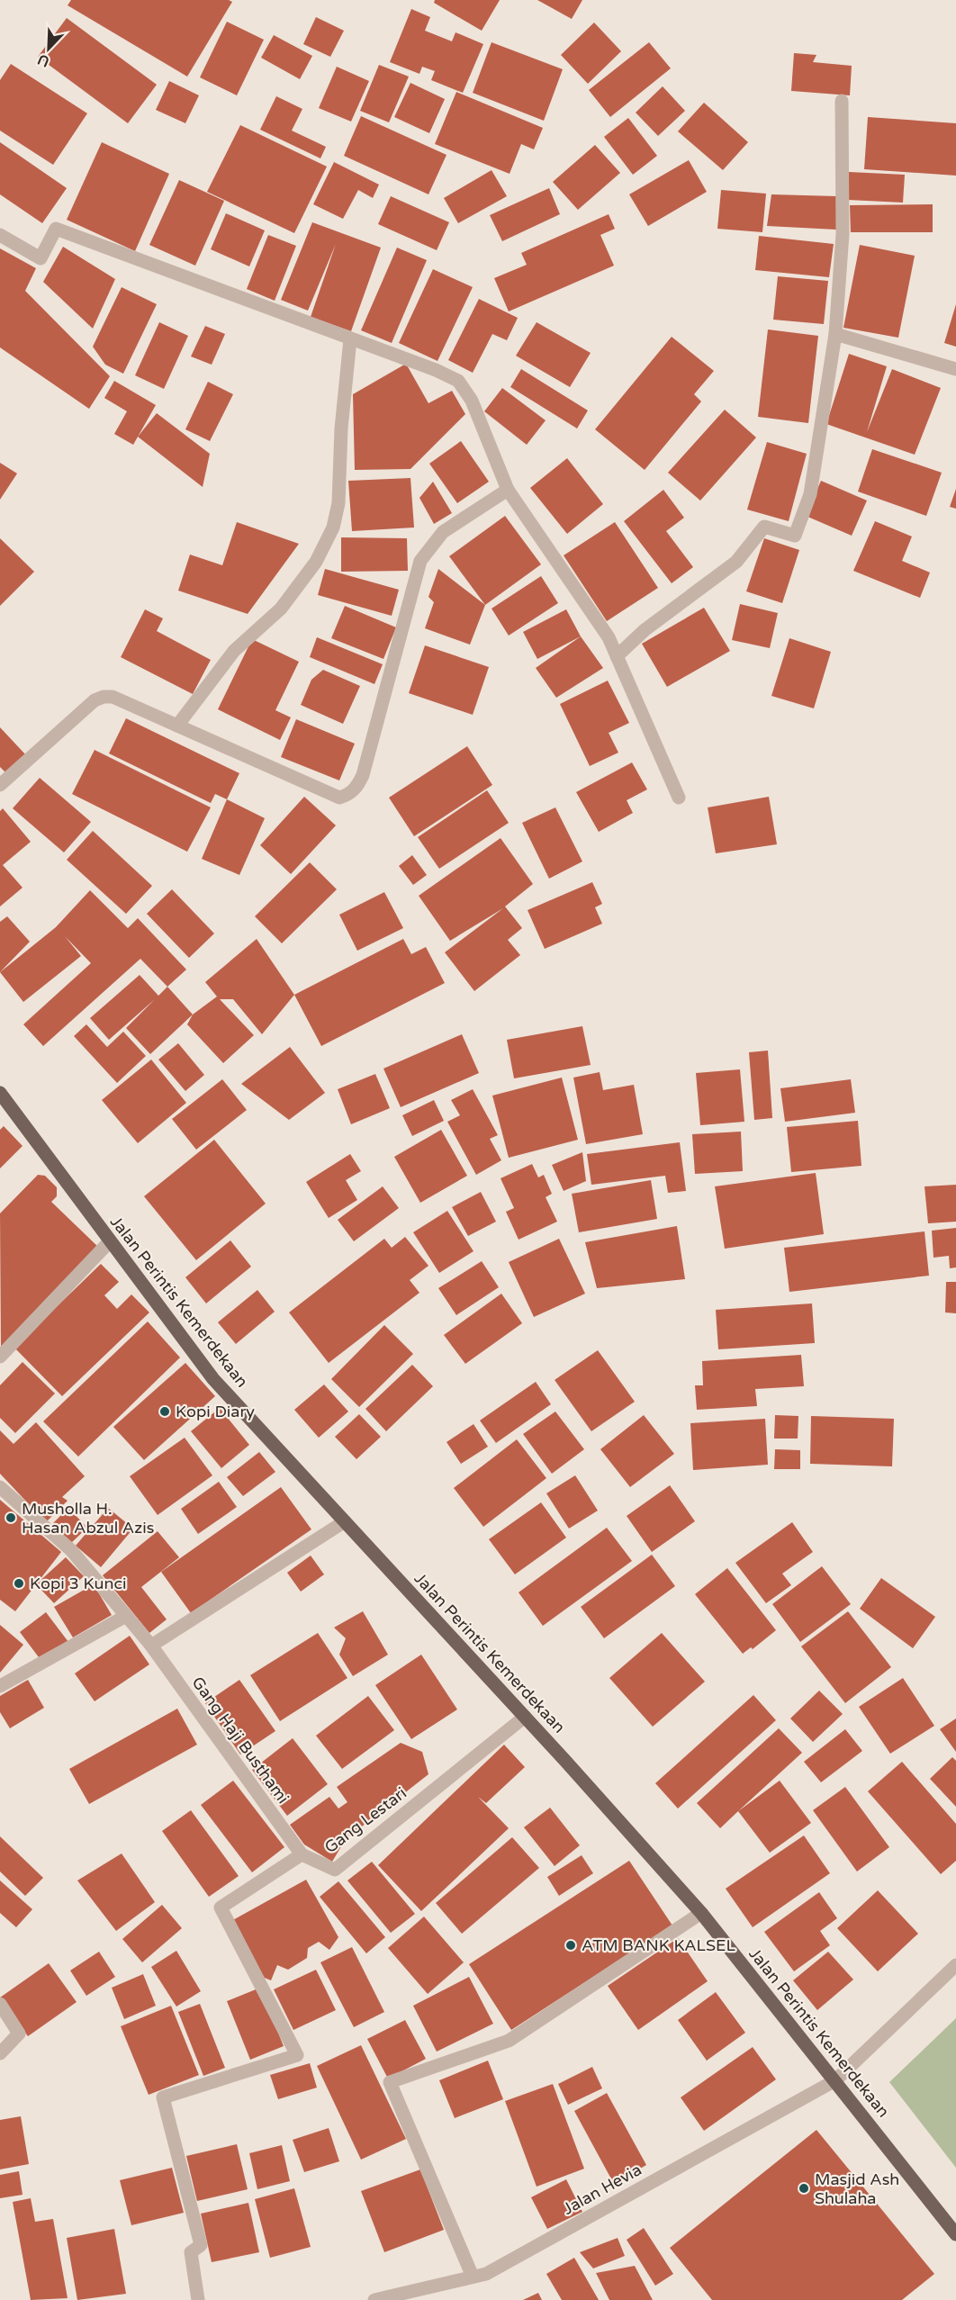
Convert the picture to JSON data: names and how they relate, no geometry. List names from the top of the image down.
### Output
{
  "streets": {
    "main road": ["Jalan Perintis Kemerdekaan"],
    "street": ["Gang Haji Busthami", "Gang Lestari", "Jalan Hevia"]
  },
  "crossings": [
    ["Jalan Perintis Kemerdekaan", "Gang Lestari"],
    ["Jalan Perintis Kemerdekaan", "Jalan Hevia"],
    ["Gang Haji Busthami", "Gang Lestari"]
  ],
  "places": [
    "Kopi Diary",
    "Musholla H. Hasan Abzul Azis",
    "Kopi 3 Kunci",
    "ATM BANK KALSEL",
    "Masjid Ash Shulaha"
  ],
  "north": "bottom left"
}
